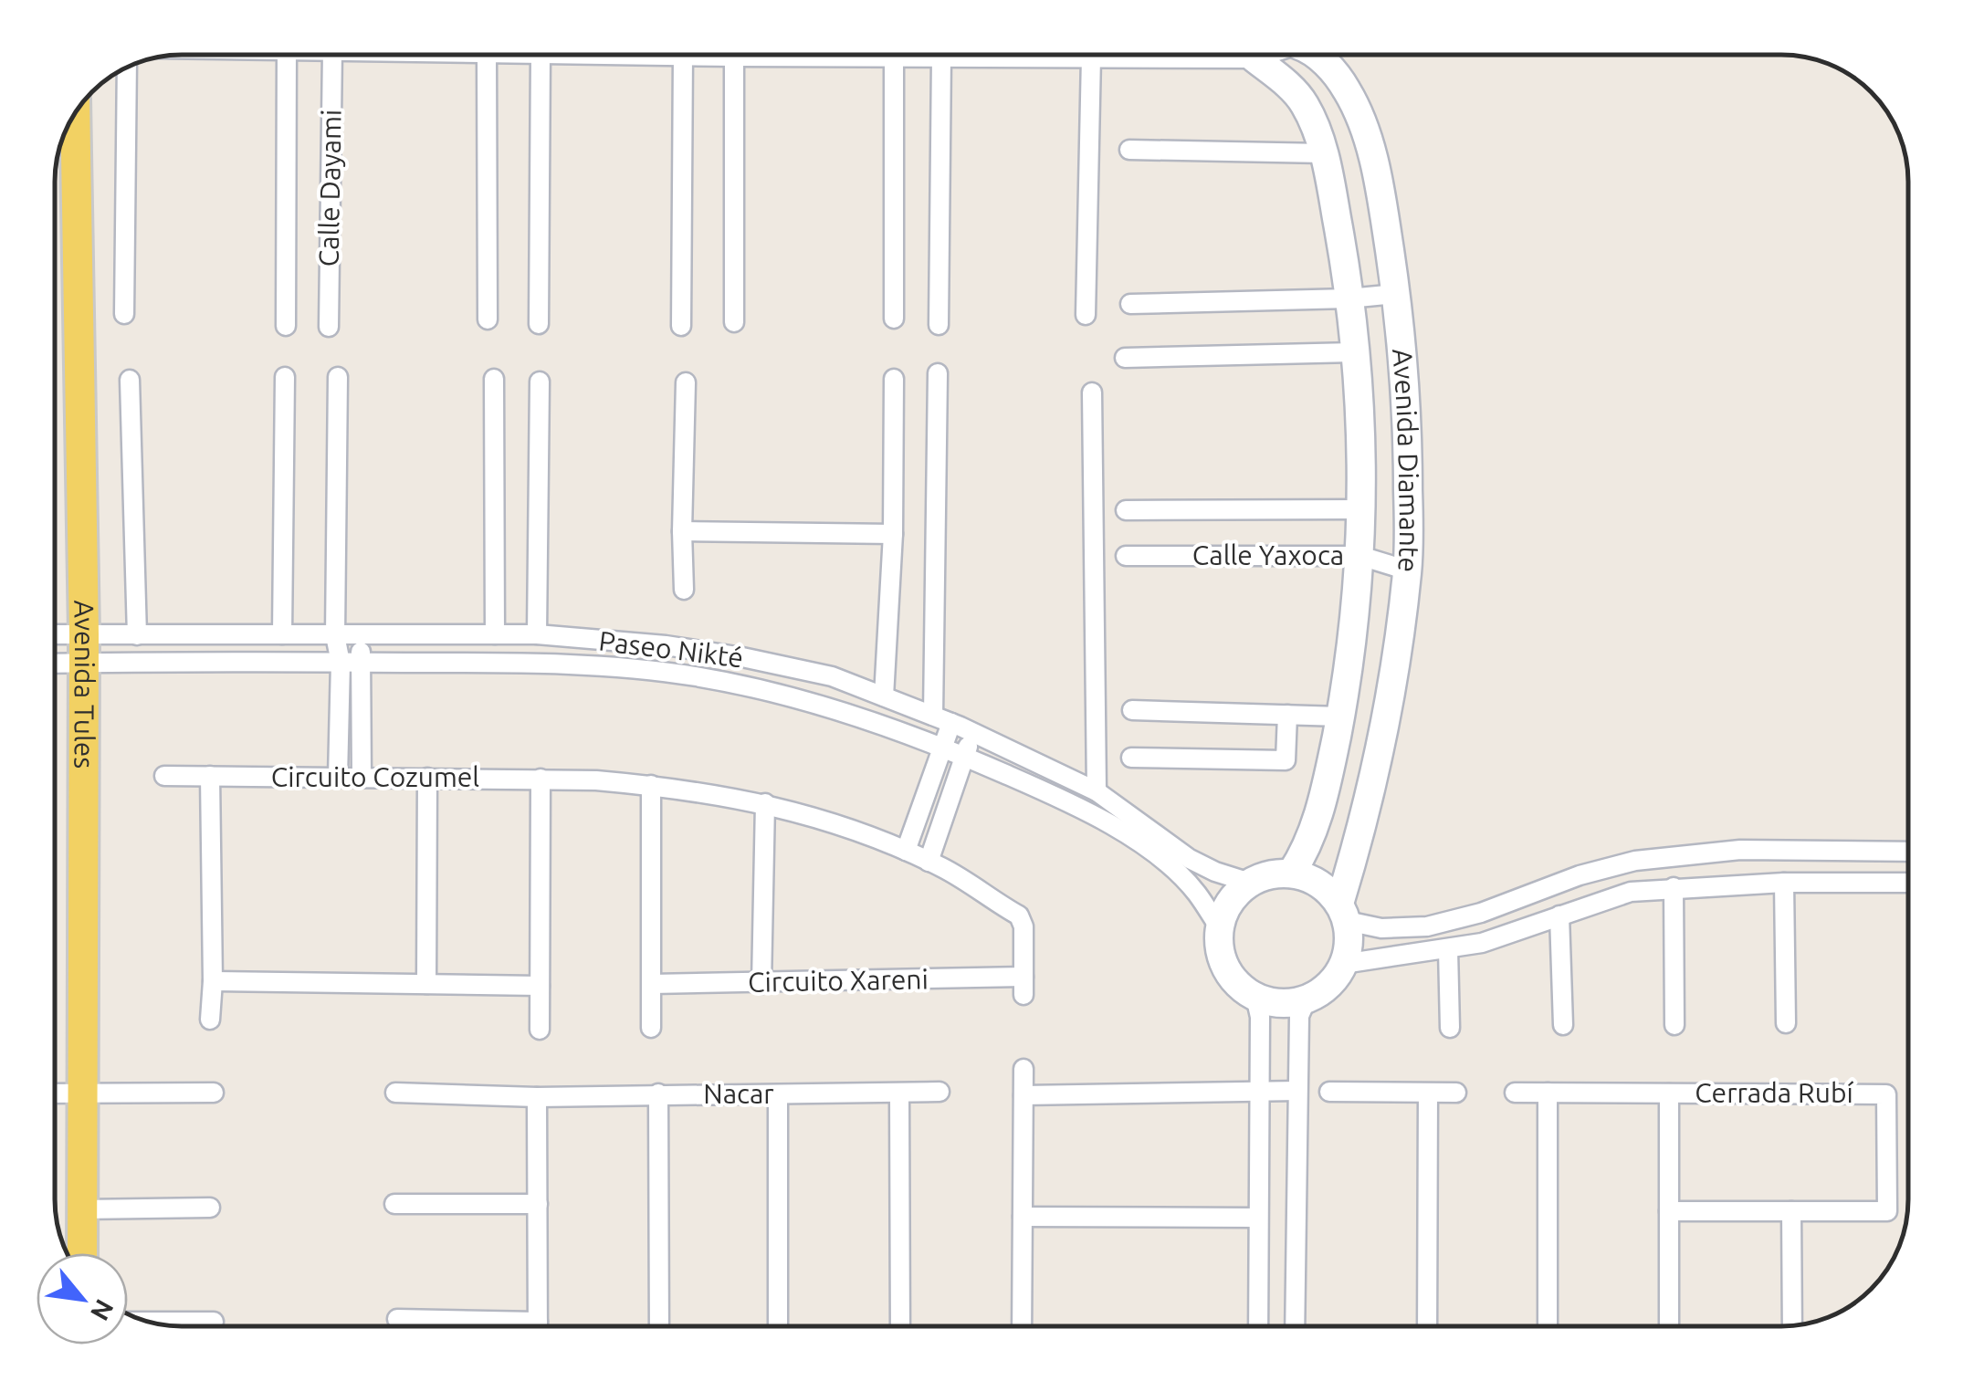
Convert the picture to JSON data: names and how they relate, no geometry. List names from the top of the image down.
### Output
{
  "streets": {
    "main road": ["Avenida Tules"],
    "street": [
      "Calle Dayami",
      "Avenida Diamante",
      "Calle Yaxoca",
      "Paseo Nikté",
      "Circuito Cozumel",
      "Circuito Xareni",
      "Cerrada Rubí",
      "Nacar"
    ]
  },
  "crossings": [
    ["Avenida Diamante", "Calle Yaxoca"],
    ["Avenida Diamante", "Paseo Nikté"],
    ["Paseo Nikté", "Avenida Tules"],
    ["Circuito Cozumel", "Circuito Xareni"]
  ],
  "north": "bottom right"
}
